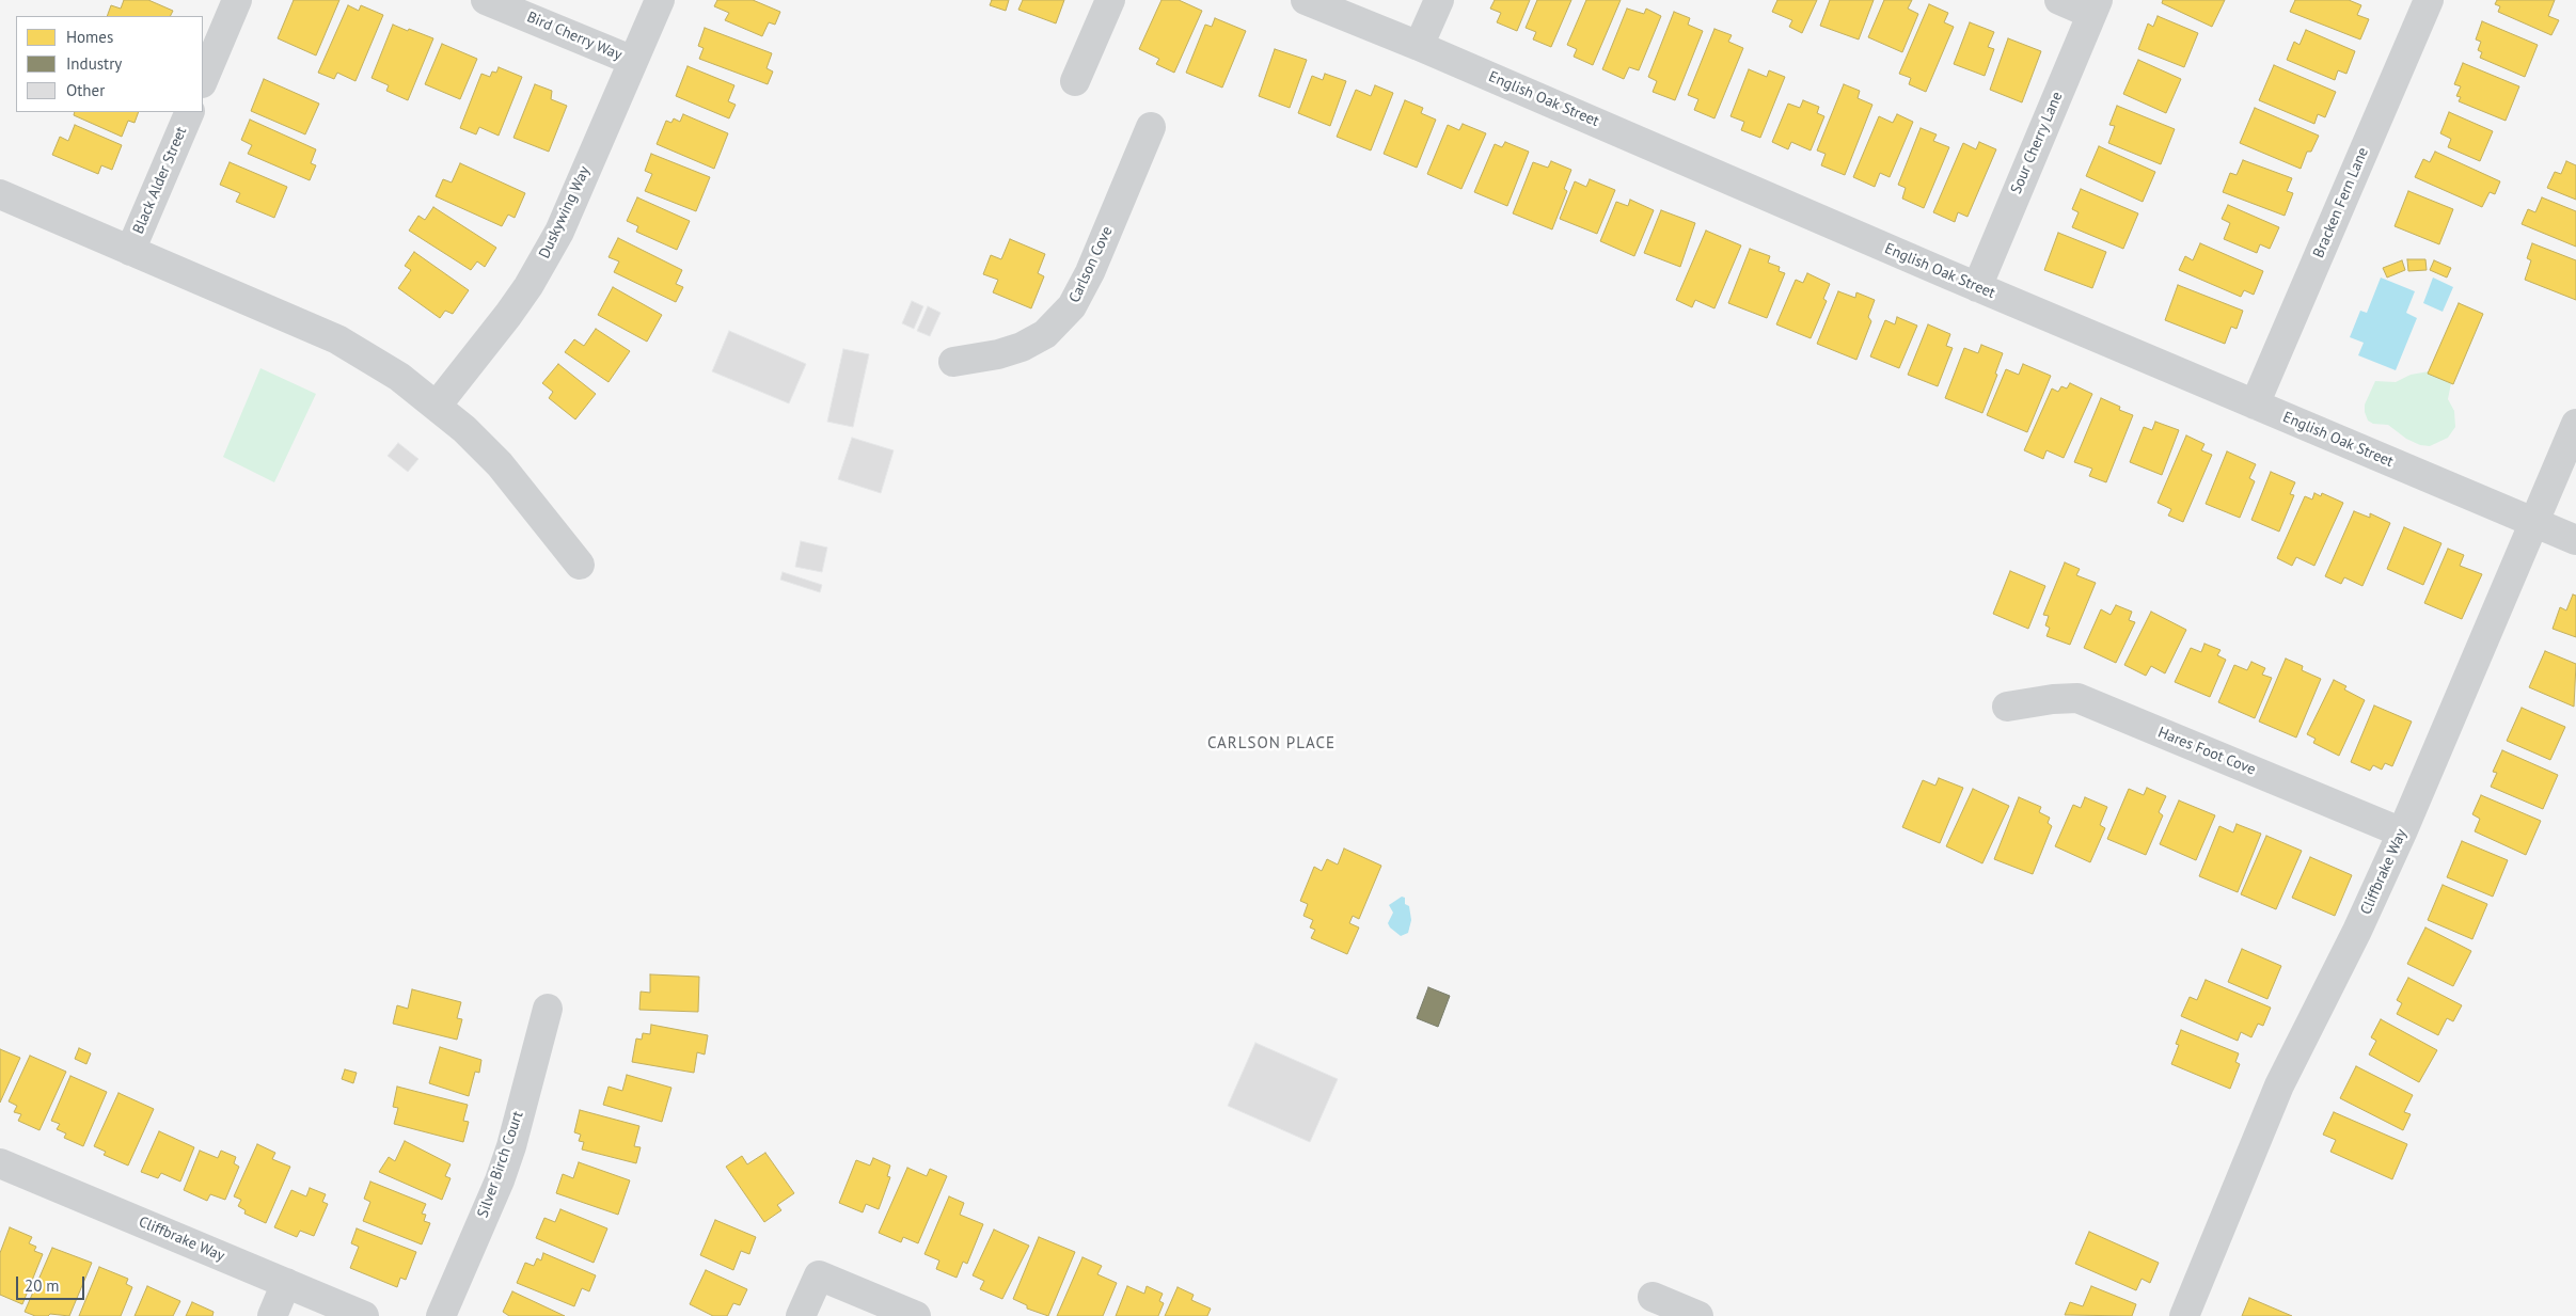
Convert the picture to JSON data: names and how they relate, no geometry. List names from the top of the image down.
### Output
{
  "streets": {
    "street": [
      "Bird Cherry Way",
      "English Oak Street",
      "Sour Cherry Lane",
      "Black Alder Street",
      "Bracken Fern Lane",
      "Duskywing Way",
      "Carlson Cove",
      "Hares Foot Cove",
      "Cliffbrake Way",
      "Silver Birch Court"
    ]
  },
  "crossings": [
    ["Bird Cherry Way", "Duskywing Way"],
    ["English Oak Street", "Sour Cherry Lane"],
    ["English Oak Street", "Bracken Fern Lane"],
    ["English Oak Street", "Cliffbrake Way"],
    ["Hares Foot Cove", "Cliffbrake Way"]
  ],
  "districts": ["CARLSON PLACE"],
  "legend": ["Homes", "Industry", "Other"],
  "scale_bar": "20 m"
}
